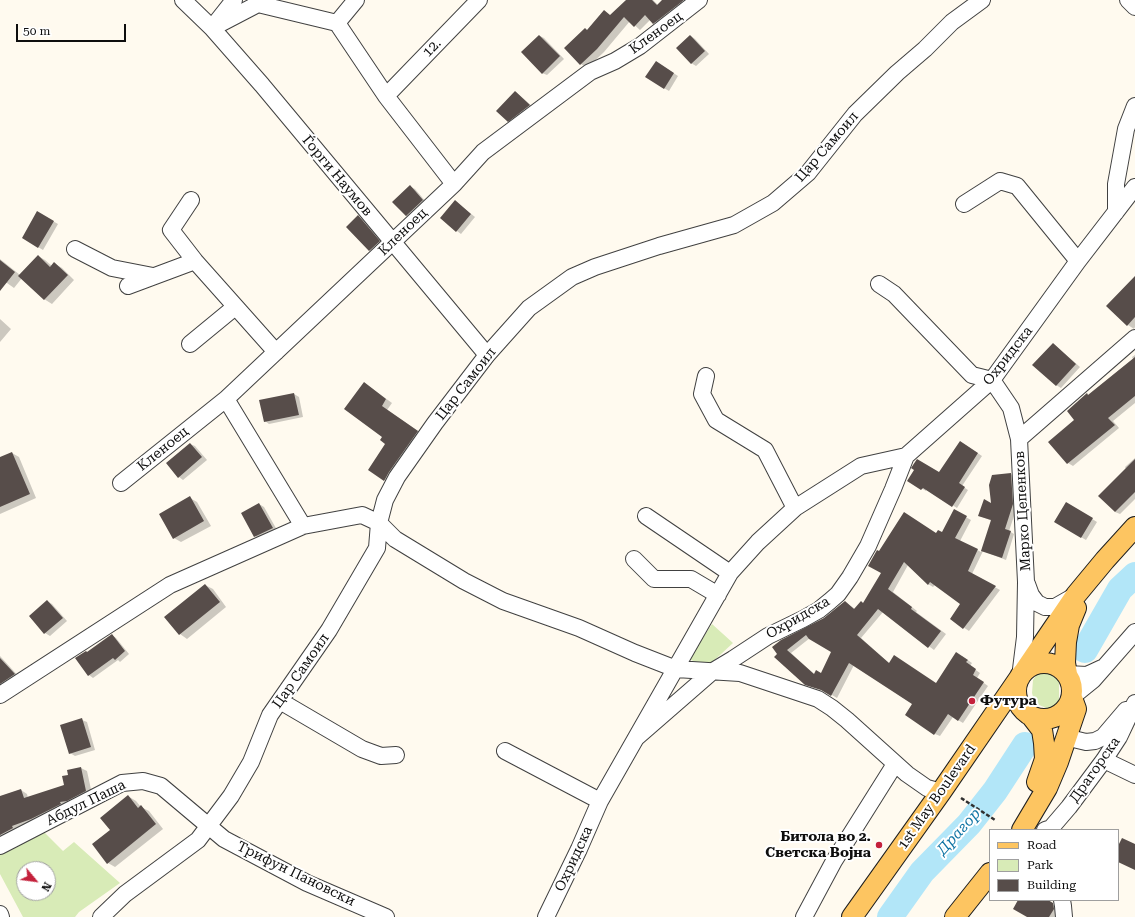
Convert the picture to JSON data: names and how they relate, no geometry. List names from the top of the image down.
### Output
{
  "streets": {
    "main road": ["1st May Boulevard"],
    "street": [
      "Кленоец",
      "12.",
      "Цар Самоил",
      "Ѓорги Наумов",
      "Охридска",
      "Марко Цепенков",
      "Драгорска",
      "Абдул Паша",
      "Трифун Пановски"
    ]
  },
  "crossings": [
    ["Кленоец", "Ѓорги Наумов"],
    ["Цар Самоил", "Ѓорги Наумов"],
    ["Цар Самоил", "Абдул Паша"],
    ["Цар Самоил", "Трифун Пановски"],
    ["Охридска", "Марко Цепенков"],
    ["Марко Цепенков", "1st May Boulevard"],
    ["Абдул Паша", "Трифун Пановски"]
  ],
  "water": ["Драгор"],
  "places": ["Футура", "Битола во 2. Светска Војна"],
  "legend": ["Road", "Park", "Building"],
  "scale_bar": "50 m",
  "north": "bottom right"
}
